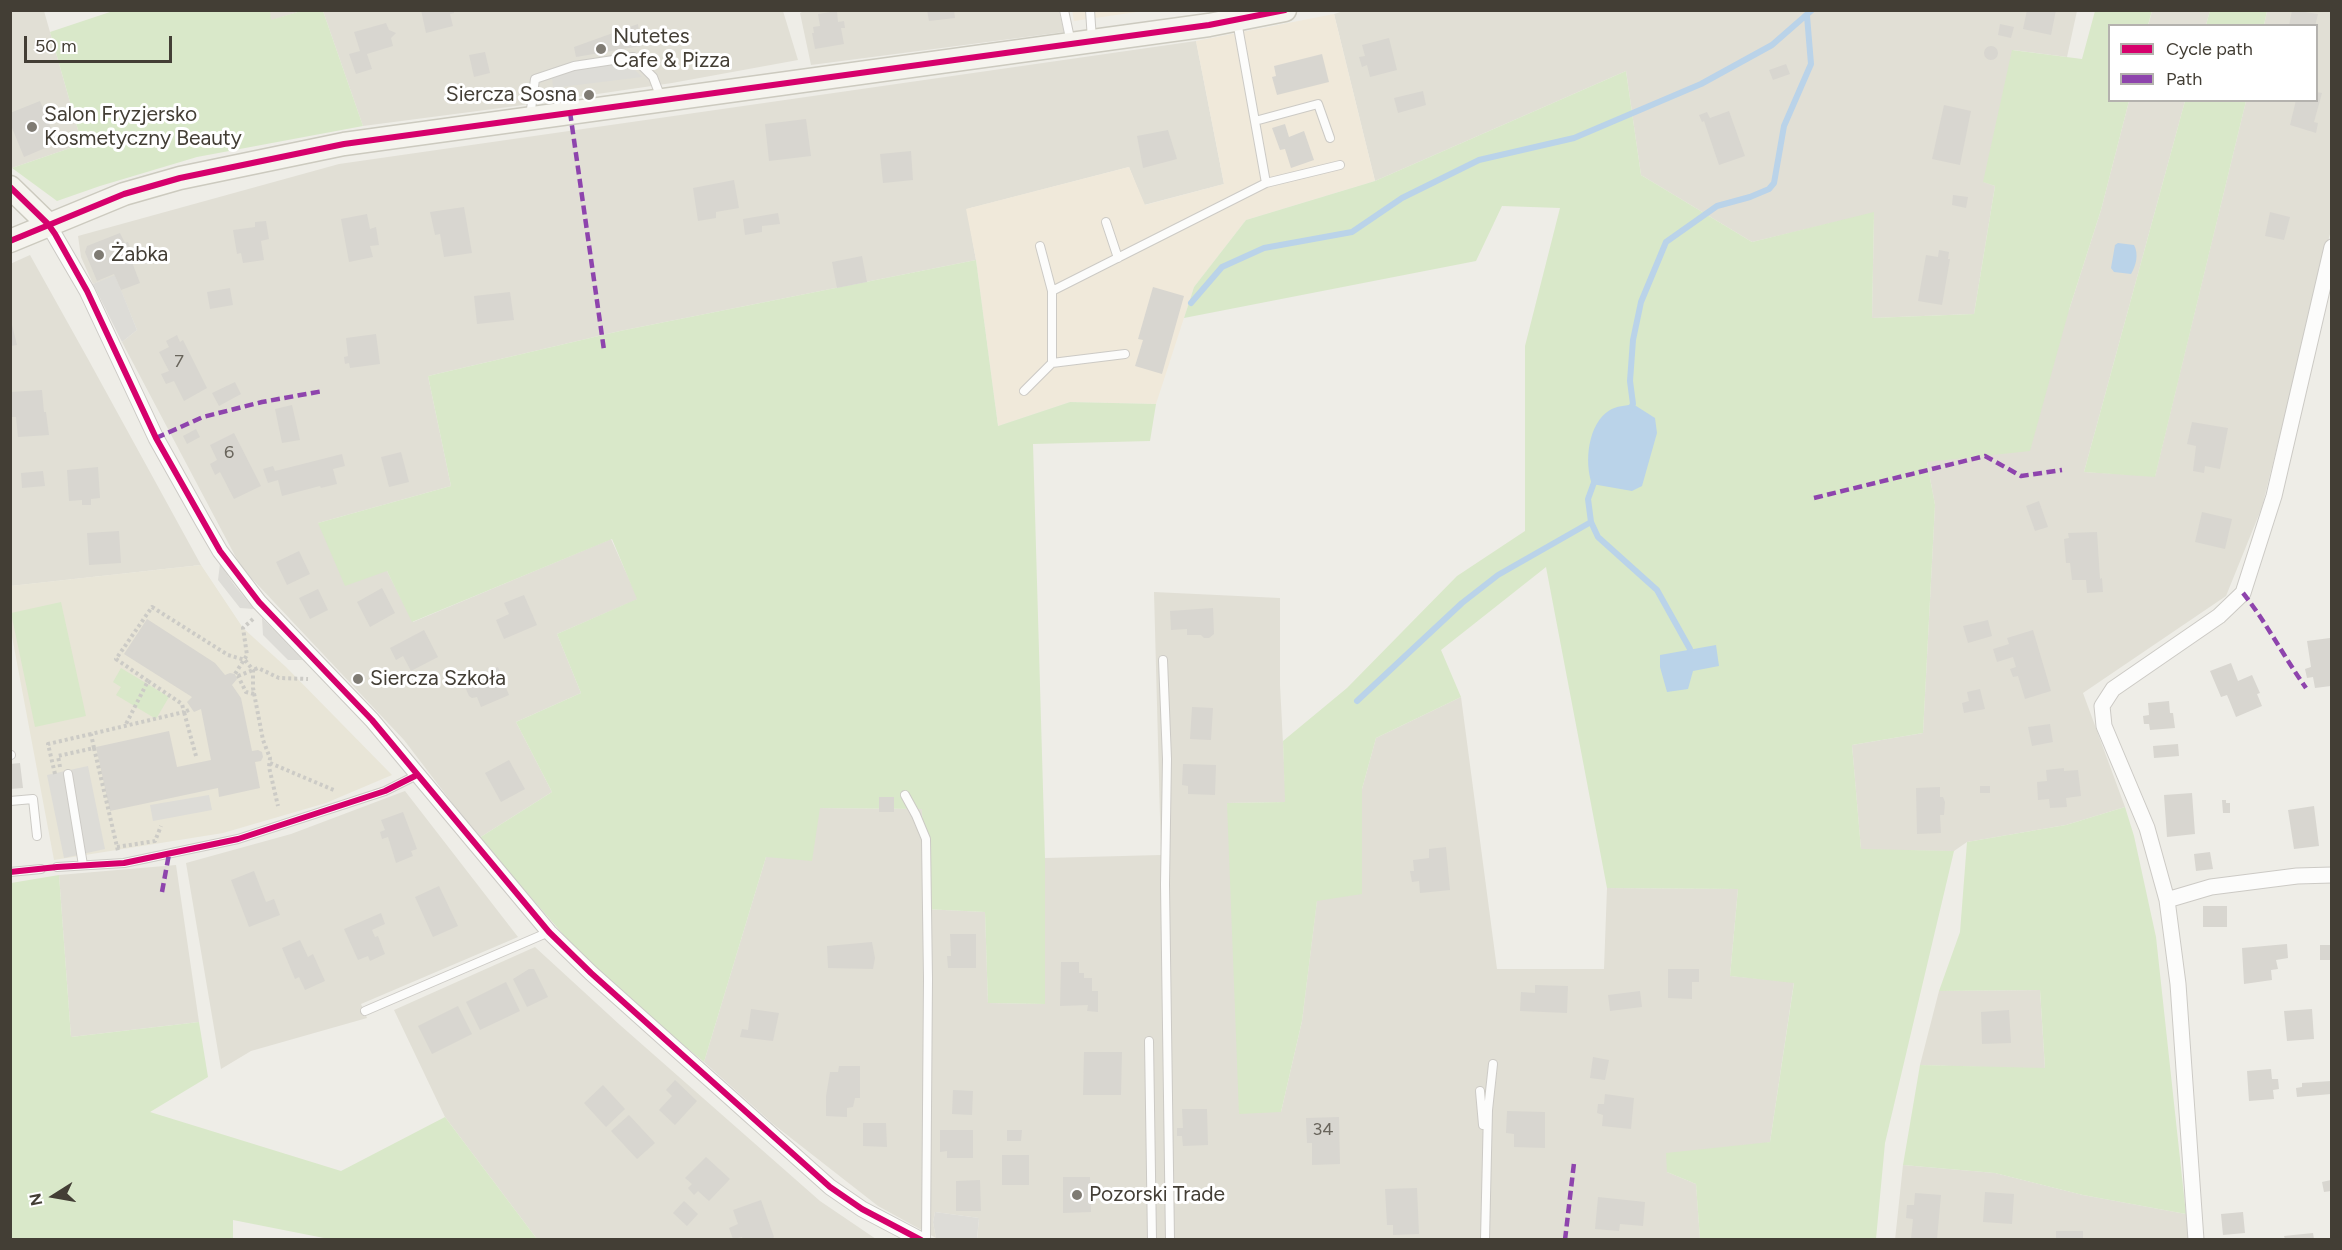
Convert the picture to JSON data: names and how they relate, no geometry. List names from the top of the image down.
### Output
{
  "places": [
    "Nutetes Cafe & Pizza",
    "Siercza Sosna",
    "Salon Fryzjersko Kosmetyczny Beauty",
    "Żabka",
    "Siercza Szkoła",
    "Pozorski Trade"
  ],
  "house_numbers": ["7", "6", "34"],
  "legend": ["Cycle path", "Path"],
  "scale_bar": "50 m",
  "north": "left"
}
